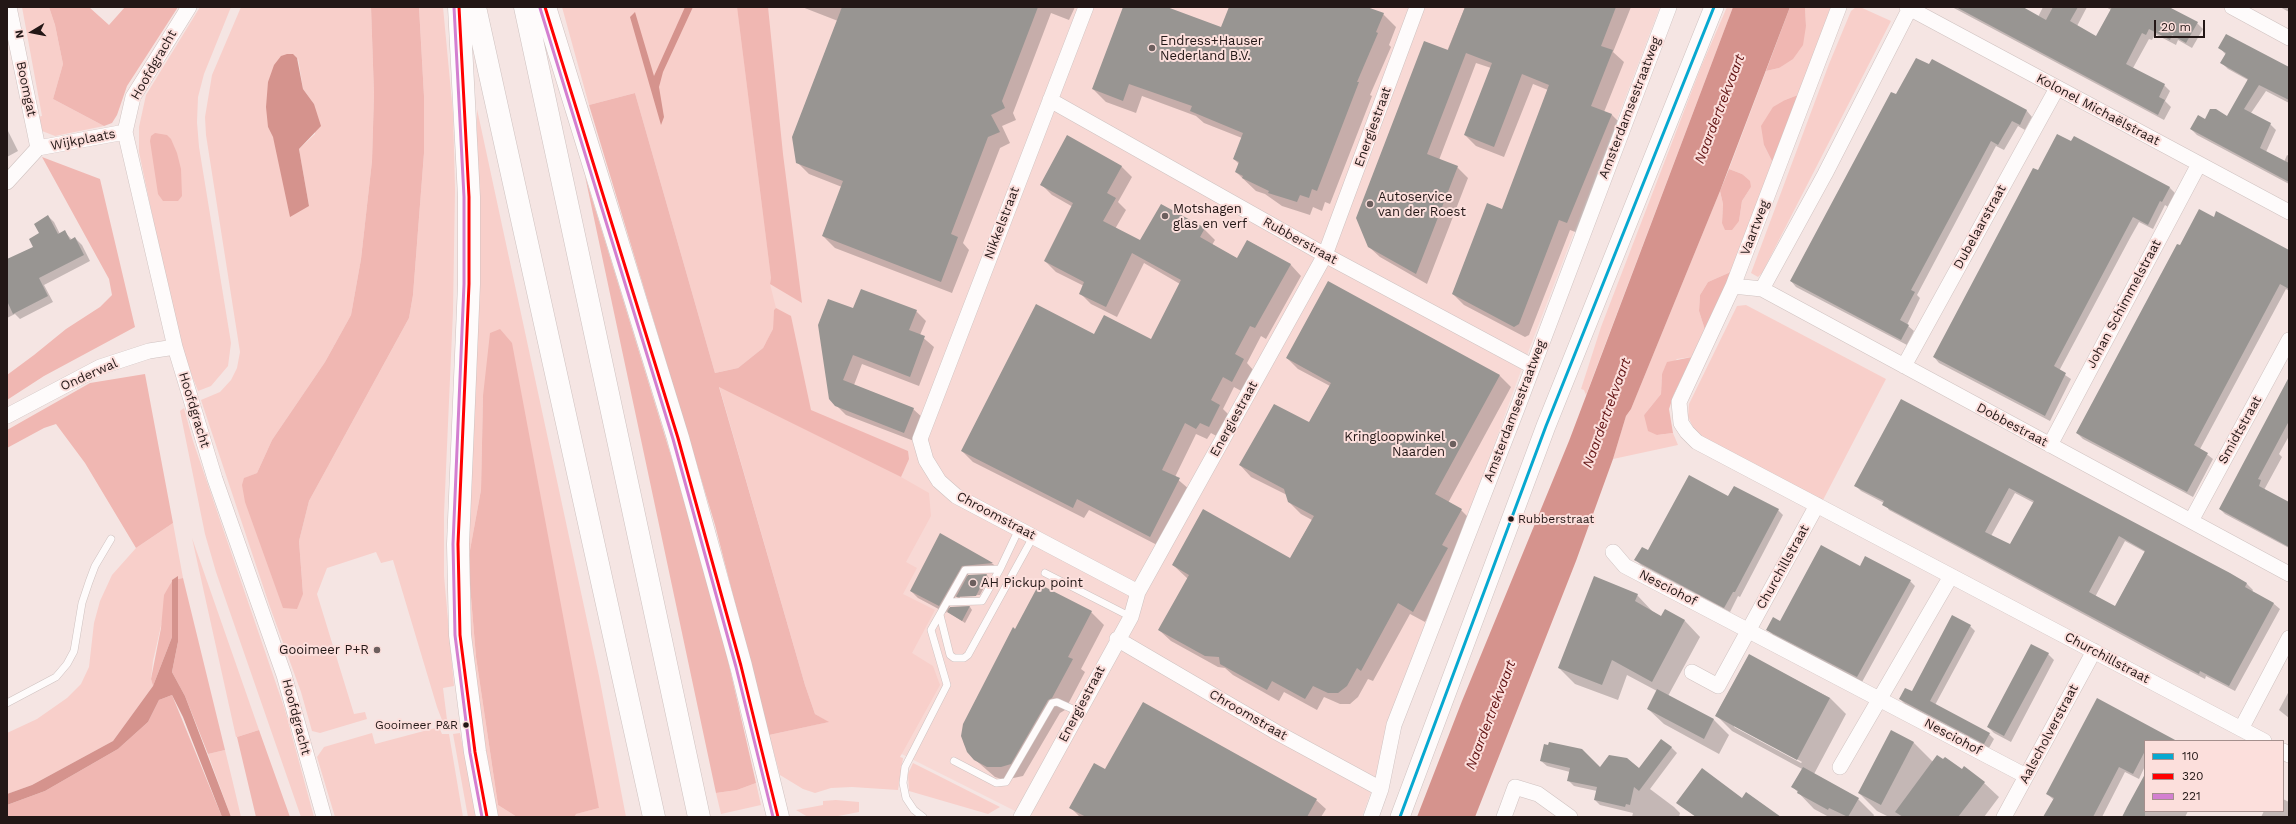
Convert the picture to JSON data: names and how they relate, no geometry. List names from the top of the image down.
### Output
{
  "streets": {
    "street": [
      "Hoofdgracht",
      "Boomgat",
      "Amsterdamsestraatweg",
      "Kolonel Michaëlstraat",
      "Energiestraat",
      "Wijkplaats",
      "Nikkelstraat",
      "Dubelaarstraat",
      "Vaartweg",
      "Rubberstraat",
      "Johan Schimmelstraat",
      "Onderwal",
      "Dobbestraat",
      "Smidtstraat",
      "Chroomstraat",
      "Churchillstraat",
      "Nesciohof",
      "Aalscholverstraat"
    ]
  },
  "crossings": [
    ["Hoofdgracht", "Wijkplaats"],
    ["Hoofdgracht", "Onderwal"],
    ["Boomgat", "Wijkplaats"],
    ["Amsterdamsestraatweg", "Rubberstraat"],
    ["Amsterdamsestraatweg", "Chroomstraat"],
    ["Kolonel Michaëlstraat", "Dubelaarstraat"],
    ["Kolonel Michaëlstraat", "Johan Schimmelstraat"],
    ["Energiestraat", "Rubberstraat"],
    ["Energiestraat", "Chroomstraat"],
    ["Nikkelstraat", "Rubberstraat"],
    ["Nikkelstraat", "Chroomstraat"],
    ["Dubelaarstraat", "Dobbestraat"],
    ["Vaartweg", "Dobbestraat"],
    ["Vaartweg", "Churchillstraat"],
    ["Johan Schimmelstraat", "Dobbestraat"],
    ["Dobbestraat", "Smidtstraat"],
    ["Churchillstraat", "Nesciohof"],
    ["Churchillstraat", "Aalscholverstraat"],
    ["Nesciohof", "Aalscholverstraat"]
  ],
  "water": ["Naardertrekvaart"],
  "places": [
    "Endress+Hauser Nederland B.V.",
    "Autoservice van der Roest",
    "Motshagen glas en verf",
    "Kringloopwinkel Naarden",
    "Rubberstraat",
    "AH Pickup point",
    "Gooimeer P+R",
    "Gooimeer P&R"
  ],
  "lines": ["transit line 110", "transit line 320", "transit line 221"],
  "legend": ["110", "320", "221"],
  "scale_bar": "20 m",
  "north": "left"
}
